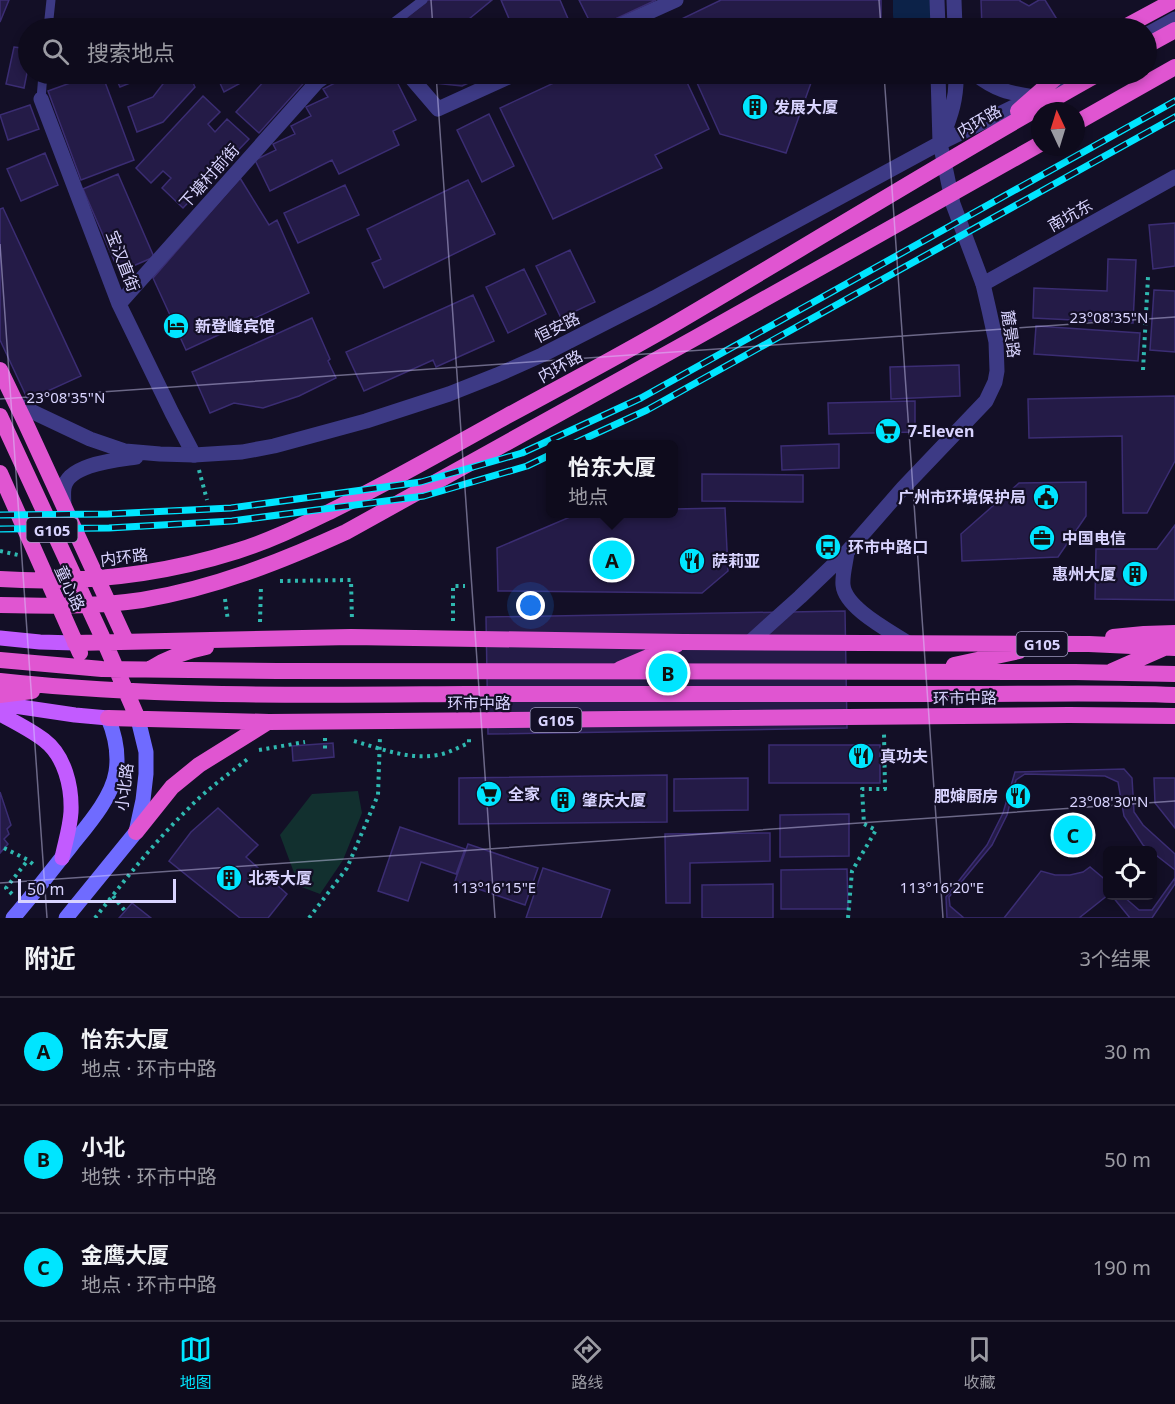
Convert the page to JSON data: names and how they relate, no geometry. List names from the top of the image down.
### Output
{
  "streets": {
    "highway": [
      "内环路",
      "G105",
      "童心路",
      "环市中路",
      "小北路"
    ],
    "street": [
      "下塘村前街",
      "南坑东",
      "宝汉直街",
      "恒安路",
      "麓景路"
    ]
  },
  "crossings": [
    ["下塘村前街", "宝汉直街"],
    ["南坑东", "麓景路"],
    ["宝汉直街", "恒安路"],
    ["恒安路", "麓景路"],
    ["麓景路", "G105"],
    ["G105", "童心路"],
    ["G105", "小北路"],
    ["童心路", "环市中路"],
    ["童心路", "小北路"],
    ["环市中路", "小北路"]
  ],
  "places": {
    "building": [
      "发展大厦",
      "惠州大厦",
      "肇庆大厦",
      "北秀大厦"
    ],
    "hotel": ["新登峰宾馆"],
    "supermarket": ["7-Eleven", "全家"],
    "public building": ["广州市环境保护局"],
    "office": ["中国电信"],
    "bus stop": ["环市中路口"],
    "restaurant": ["萨莉亚", "真功夫", "肥婶厨房"]
  },
  "scale_bar": "50 m",
  "north": "top",
  "page": {
    "search": "搜索地点",
    "popup": ["怡东大厦", "地点"],
    "pins": ["A", "B", "C"],
    "scale": "50 m",
    "heading": ["附近", "3个结果"],
    "list": [
      {
        "mark": "A",
        "name": "怡东大厦",
        "note": "地点 · 环市中路",
        "value": "30 m"
      },
      {
        "mark": "B",
        "name": "小北",
        "note": "地铁 · 环市中路",
        "value": "50 m"
      },
      {
        "mark": "C",
        "name": "金鹰大厦",
        "note": "地点 · 环市中路",
        "value": "190 m"
      }
    ],
    "nav": ["地图", "路线", "收藏"]
  },
  "coordinates": [
    "23°08'35\"N",
    "23°08'30\"N",
    "113°16'15\"E",
    "113°16'20\"E"
  ]
}
